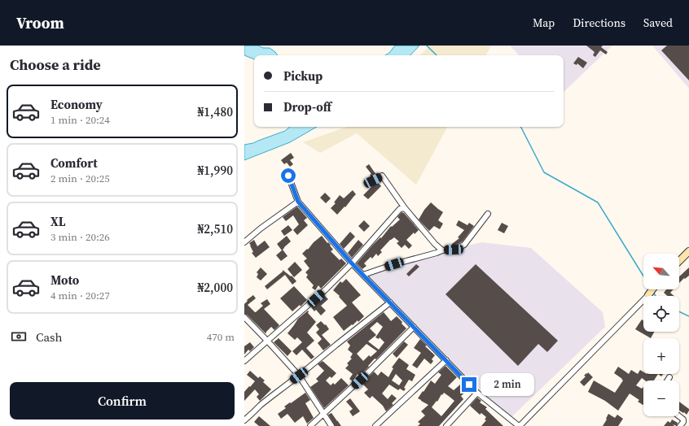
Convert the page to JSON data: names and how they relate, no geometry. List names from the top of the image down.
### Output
{
  "north": "top left",
  "page": {
    "header": "Vroom",
    "nav": ["Map", "Directions", "Saved"],
    "heading": "Choose a ride",
    "banner": ["Pickup", "Drop-off"],
    "list": [
      {
        "name": "Economy",
        "note": "1 min · 20:24",
        "value": "₦1,480"
      },
      {
        "name": "Comfort",
        "note": "2 min · 20:25",
        "value": "₦1,990"
      },
      {
        "name": "XL",
        "note": "3 min · 20:26",
        "value": "₦2,510"
      },
      {
        "name": "Moto",
        "note": "4 min · 20:27",
        "value": "₦2,000"
      }
    ],
    "map_buttons": ["+", "−"],
    "pay": ["Cash", "470 m"],
    "bubble": "2 min",
    "buttons": "Confirm"
  }
}
